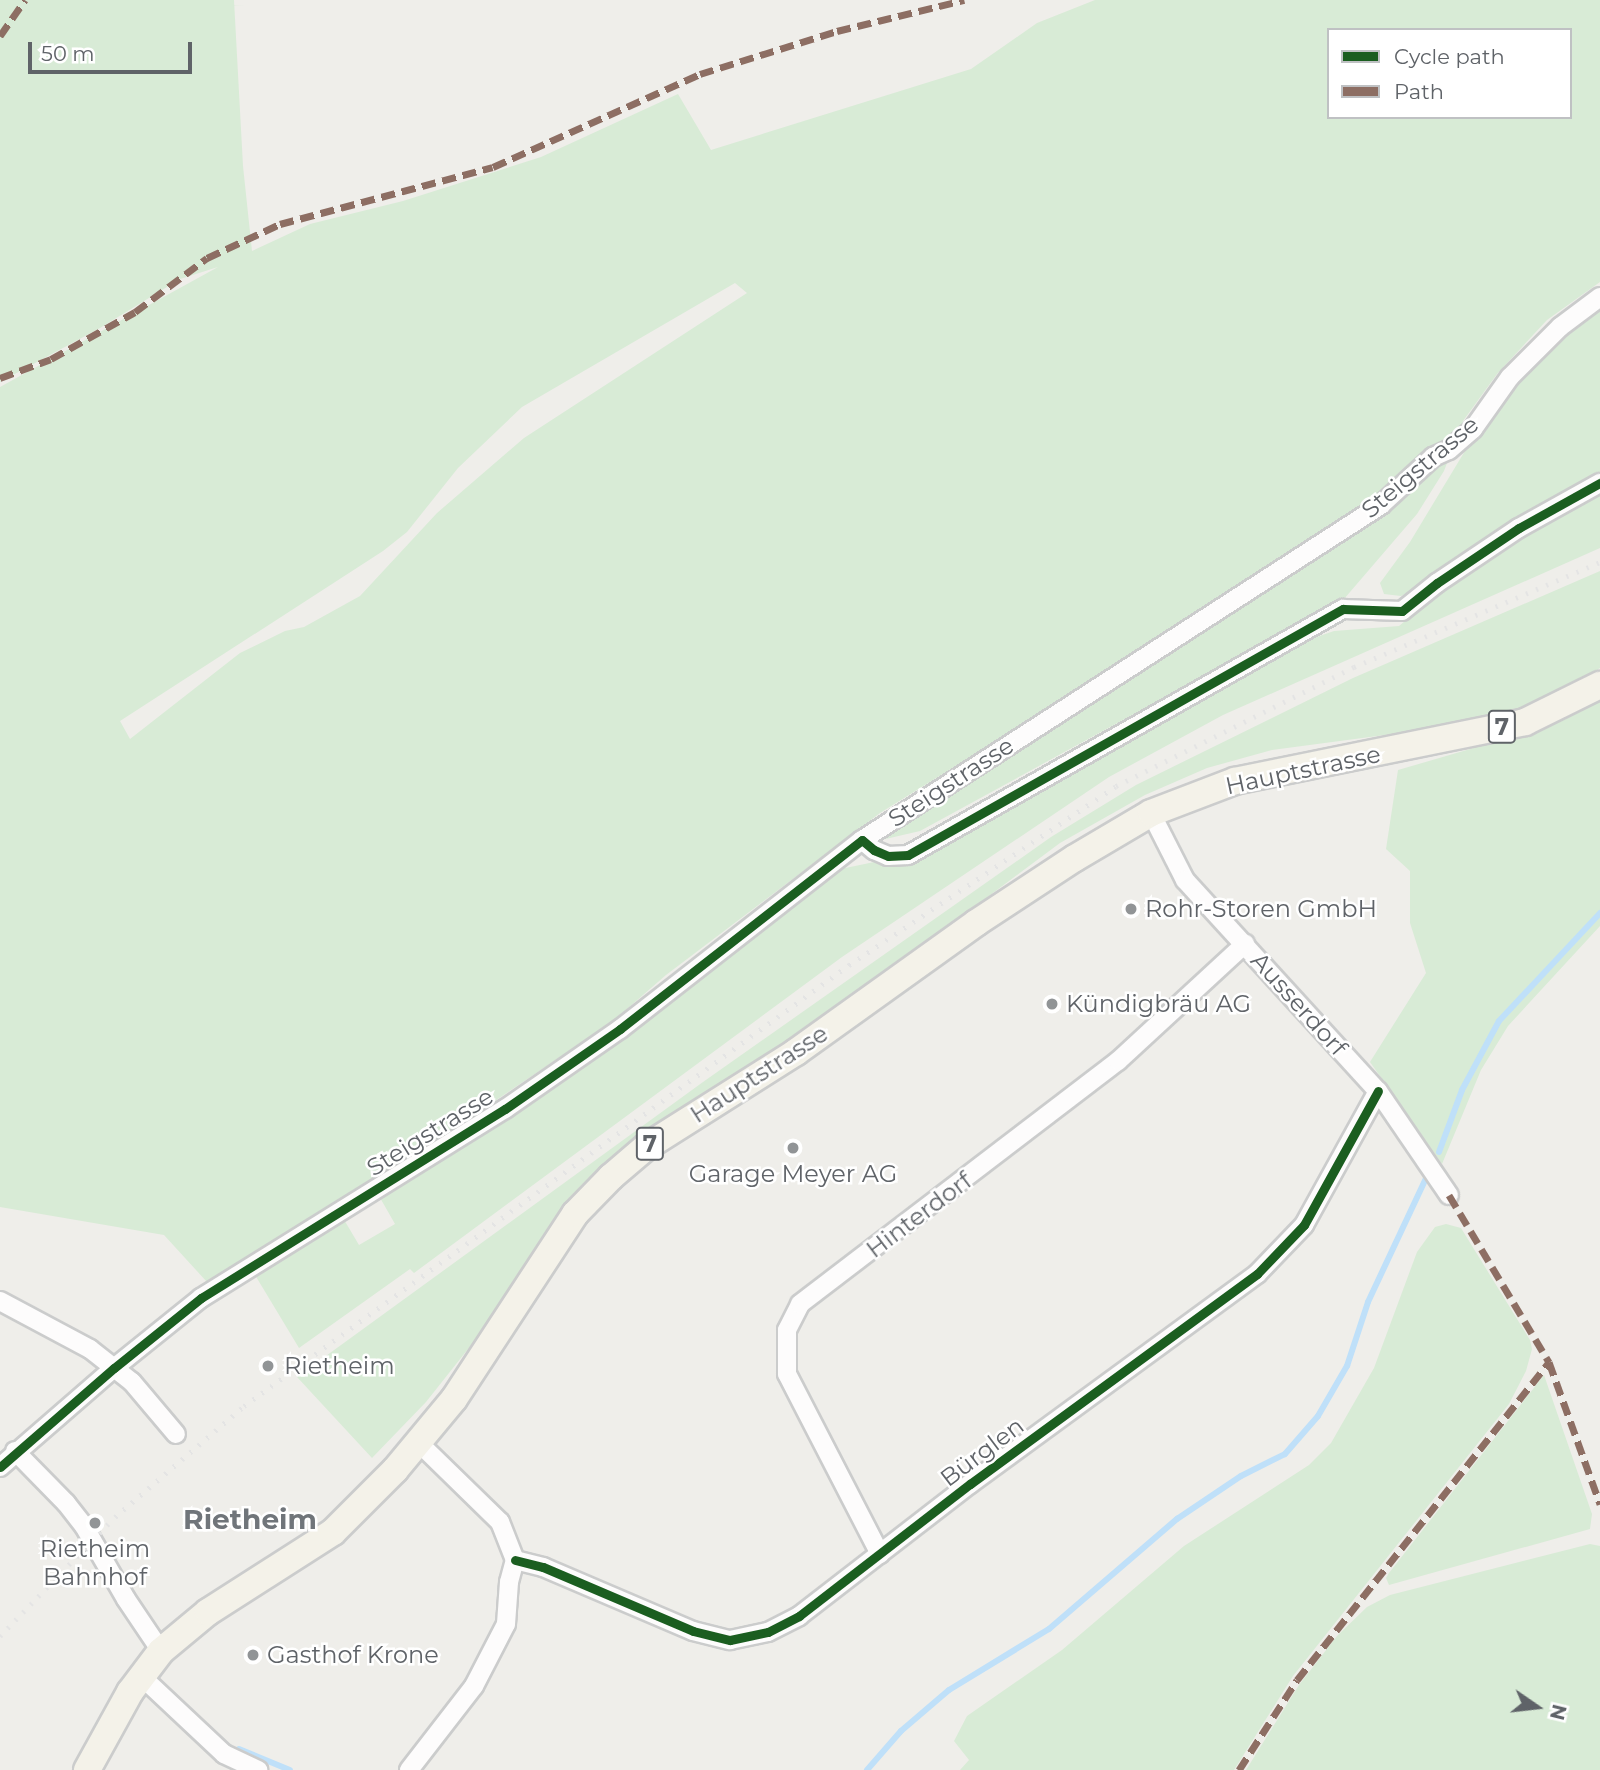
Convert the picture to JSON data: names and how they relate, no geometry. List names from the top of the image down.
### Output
{
  "streets": {
    "main road": ["7", "Hauptstrasse"],
    "street": [
      "Steigstrasse",
      "Ausserdorf",
      "Hinterdorf",
      "Bürglen"
    ]
  },
  "crossings": [
    ["Hauptstrasse", "Ausserdorf"],
    ["Ausserdorf", "Hinterdorf"],
    ["Ausserdorf", "Bürglen"],
    ["Hinterdorf", "Bürglen"]
  ],
  "districts": ["Rietheim"],
  "places": [
    "Rohr-Storen GmbH",
    "Kündigbräu AG",
    "Garage Meyer AG",
    "Rietheim",
    "Rietheim Bahnhof",
    "Gasthof Krone"
  ],
  "legend": ["Cycle path", "Path"],
  "scale_bar": "50 m",
  "north": "right"
}
